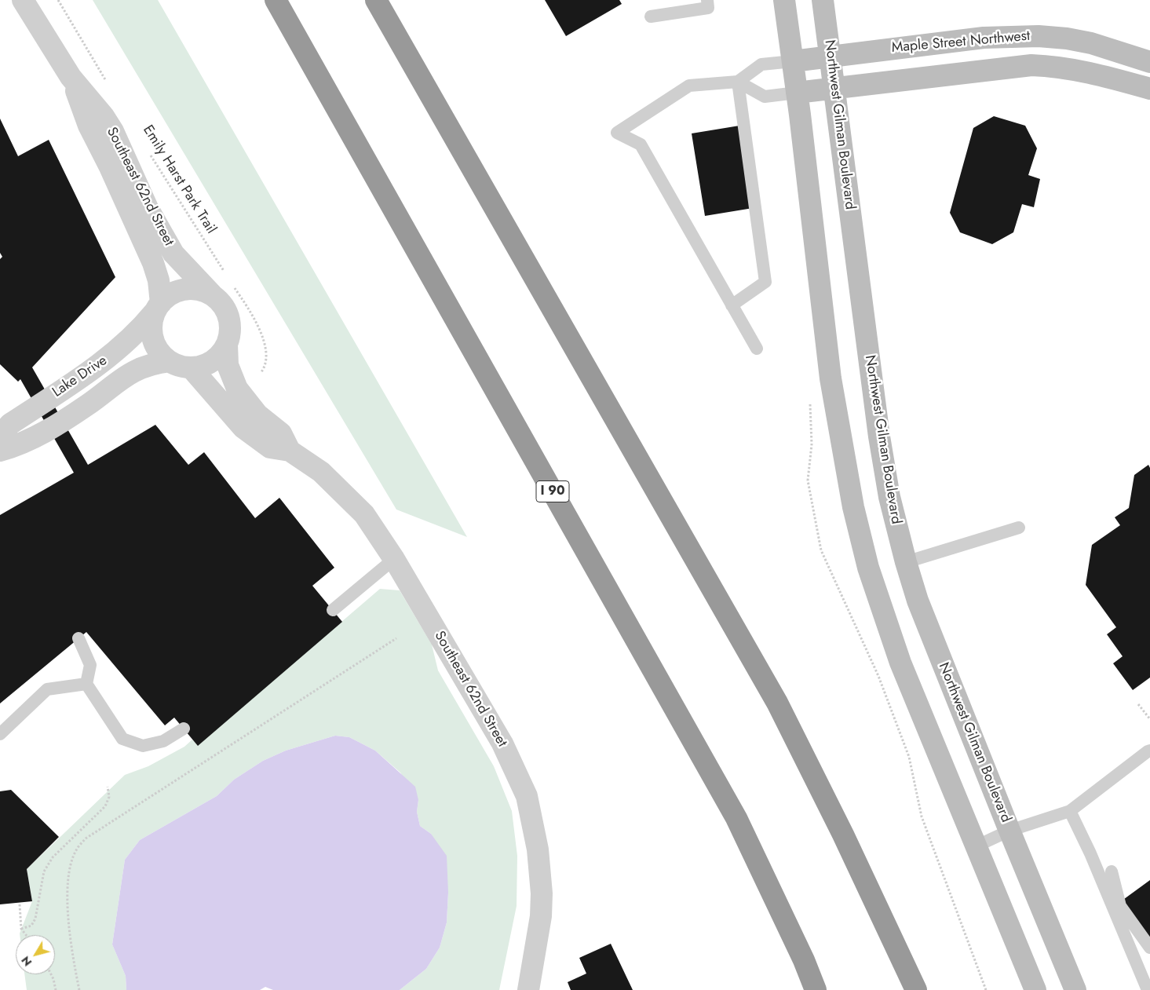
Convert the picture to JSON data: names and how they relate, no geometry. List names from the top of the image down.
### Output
{
  "streets": {
    "highway": ["I 90"],
    "street": [
      "Maple Street Northwest",
      "Northwest Gilman Boulevard",
      "Southeast 62nd Street",
      "Lake Drive"
    ],
    "path": ["Emily Harst Park Trail"]
  },
  "crossings": [
    ["Maple Street Northwest", "Northwest Gilman Boulevard"],
    ["Southeast 62nd Street", "Lake Drive"]
  ],
  "north": "bottom left"
}
